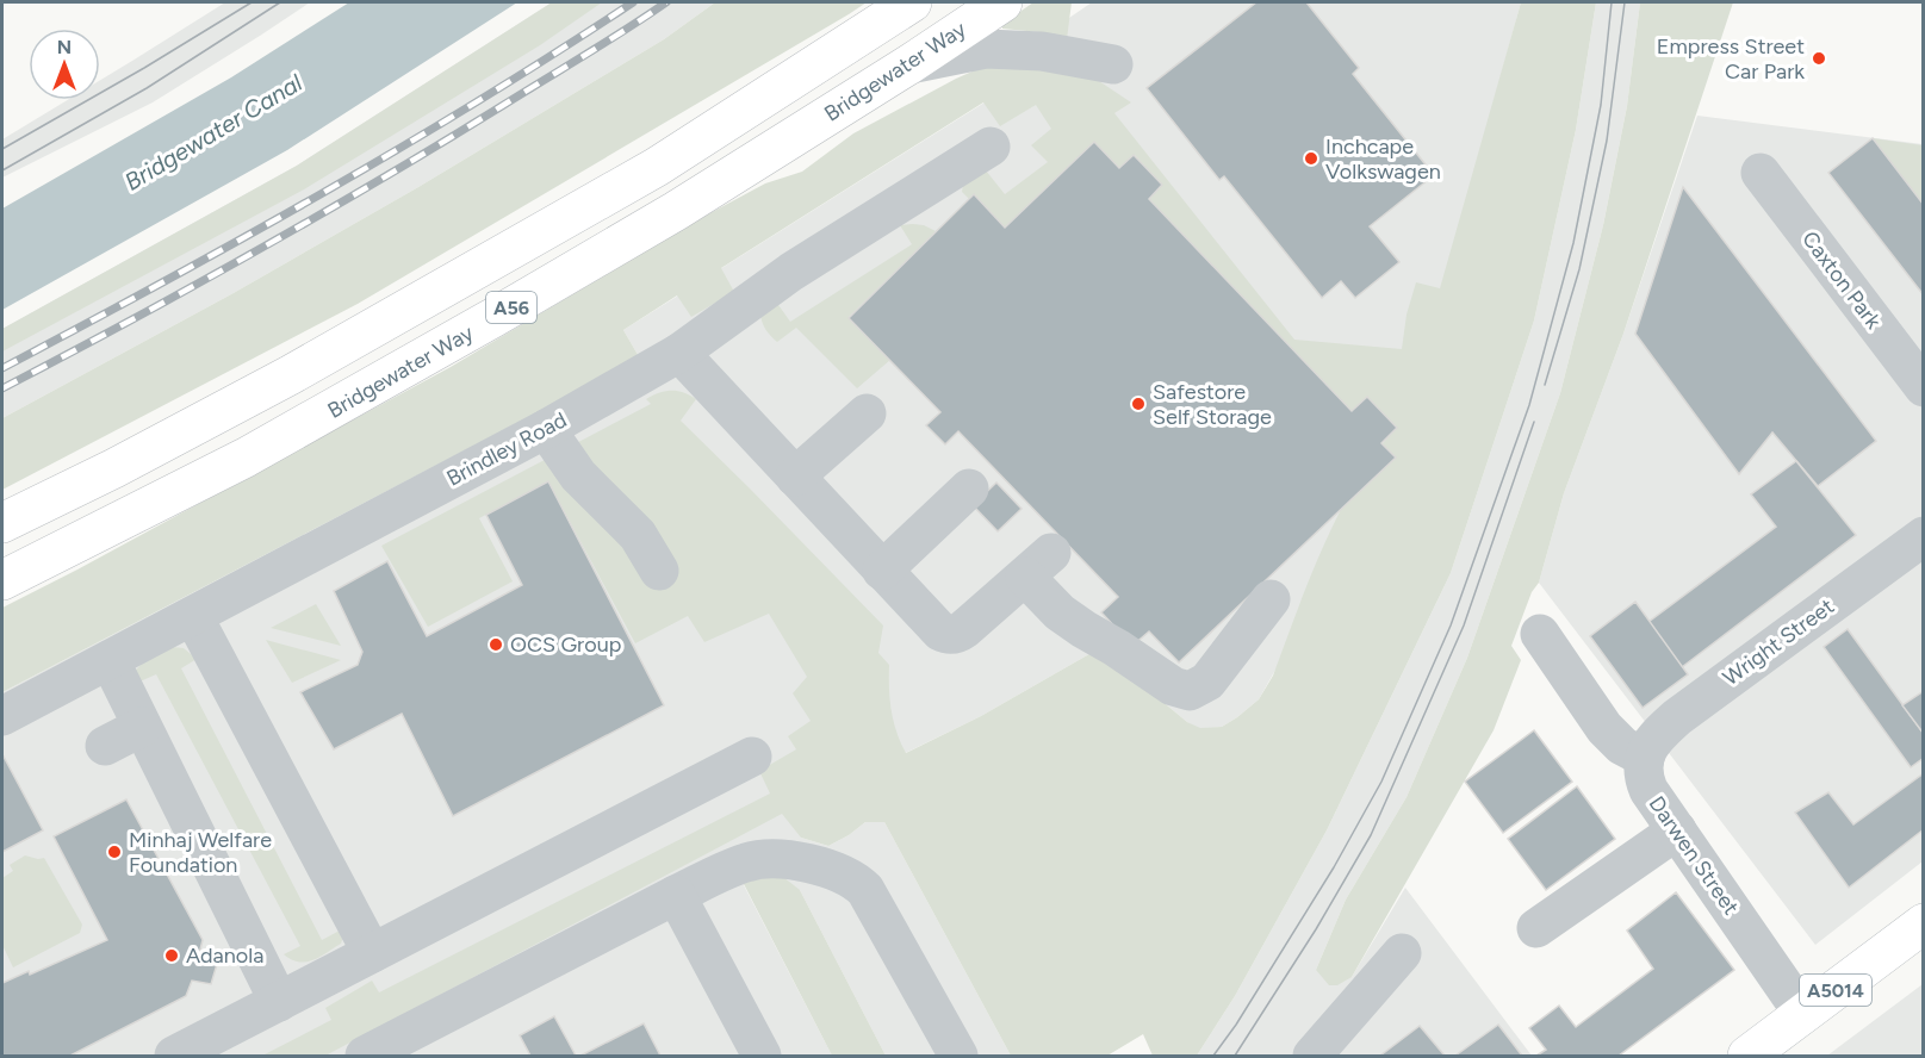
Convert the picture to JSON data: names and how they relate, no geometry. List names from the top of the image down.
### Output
{
  "streets": {
    "main road": ["Bridgewater Way", "A56", "A5014"],
    "street": [
      "Caxton Park",
      "Brindley Road",
      "Wright Street",
      "Darwen Street"
    ]
  },
  "crossings": [
    ["Wright Street", "Darwen Street"],
    ["Darwen Street", "A5014"]
  ],
  "water": ["Bridgewater Canal"],
  "places": [
    "Empress Street Car Park",
    "Inchcape Volkswagen",
    "Safestore Self Storage",
    "OCS Group",
    "Minhaj Welfare Foundation",
    "Adanola"
  ],
  "north": "top"
}
